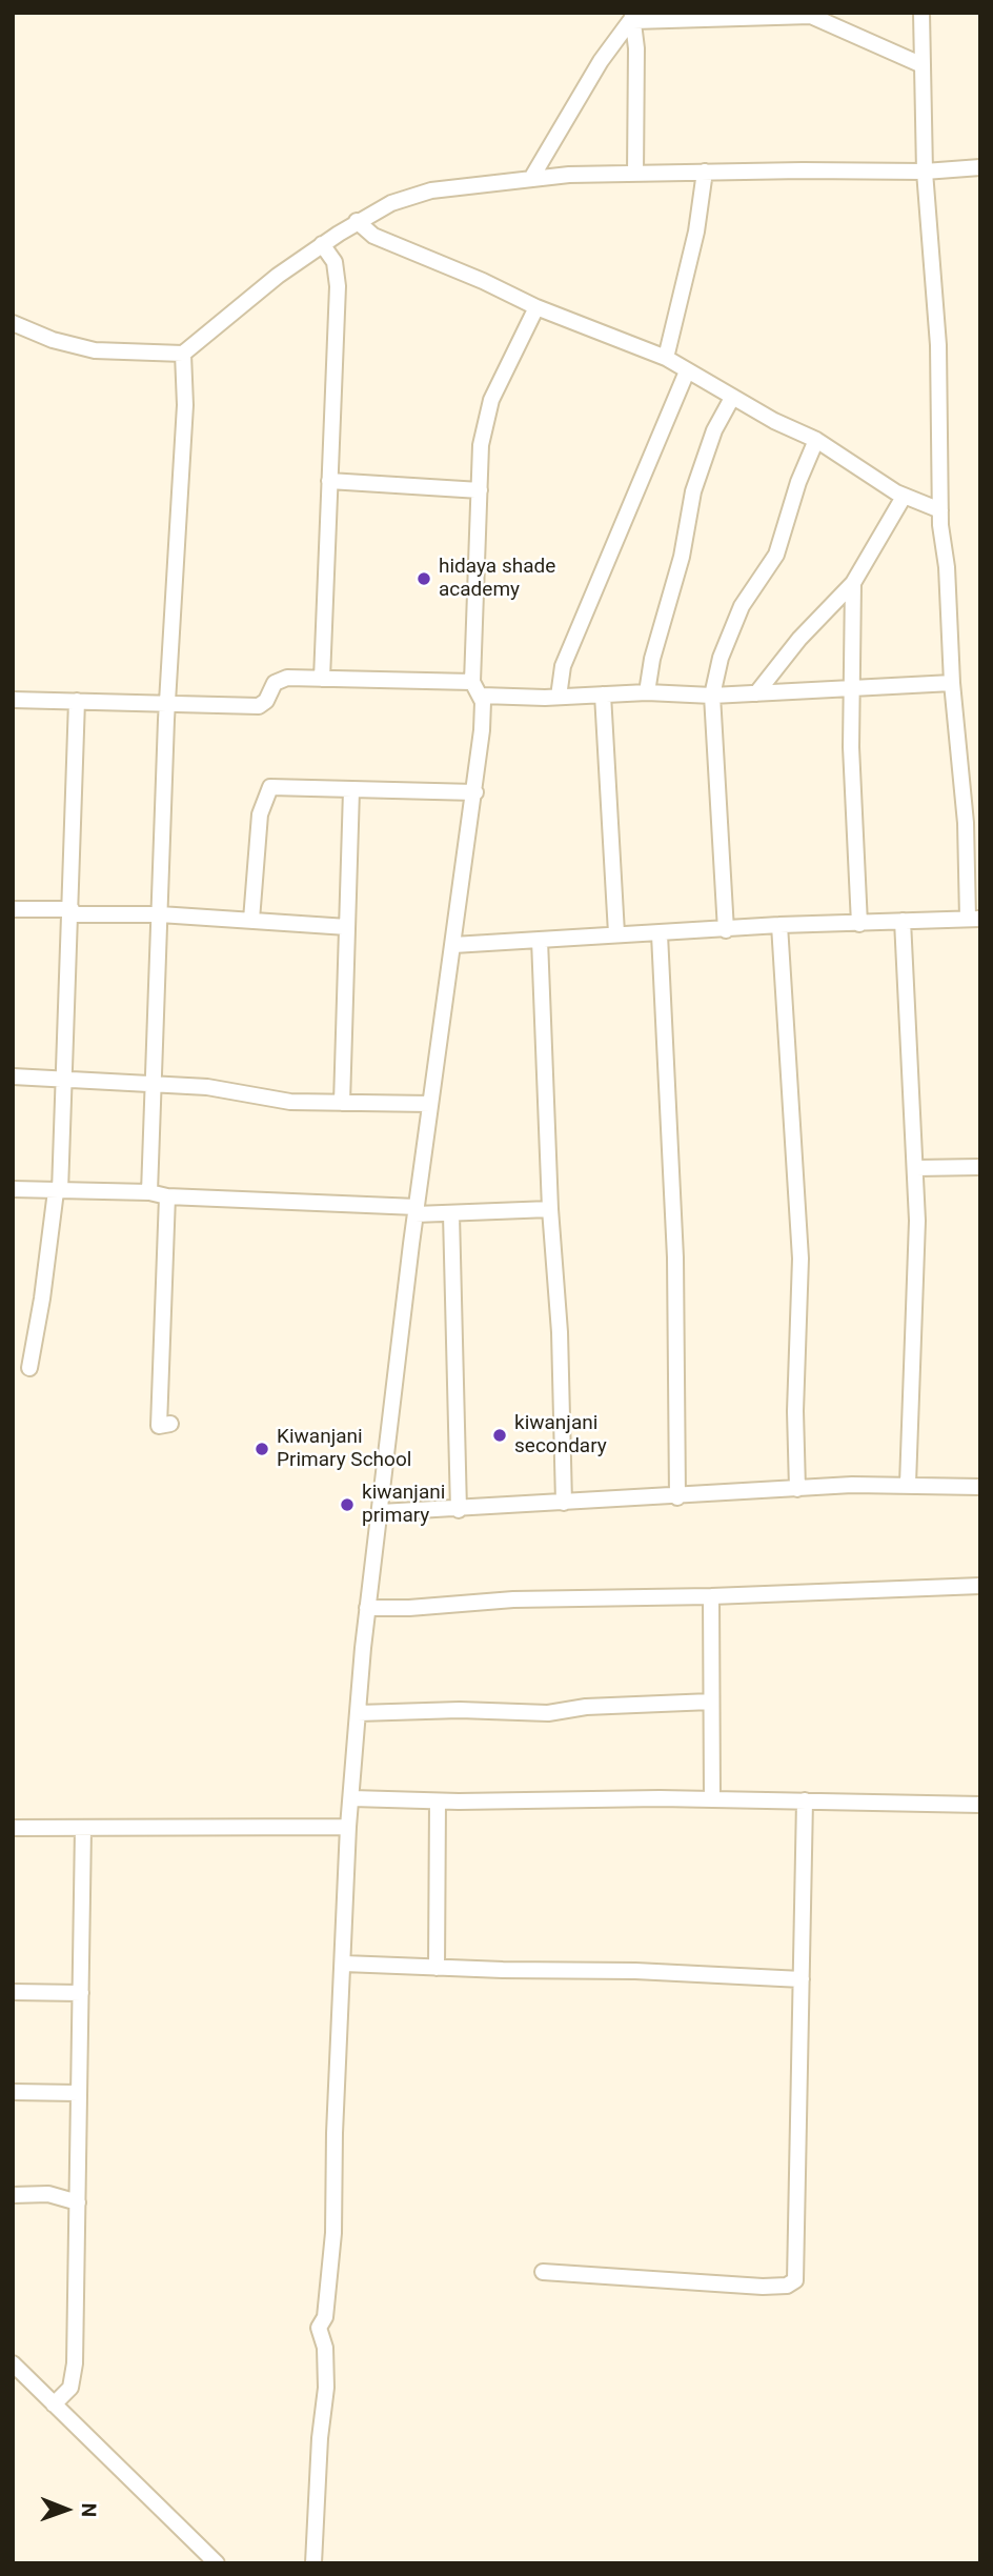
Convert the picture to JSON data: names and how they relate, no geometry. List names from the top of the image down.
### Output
{
  "places": [
    "hidaya shade academy",
    "kiwanjani secondary",
    "Kiwanjani Primary School",
    "kiwanjani primary"
  ],
  "north": "right"
}
